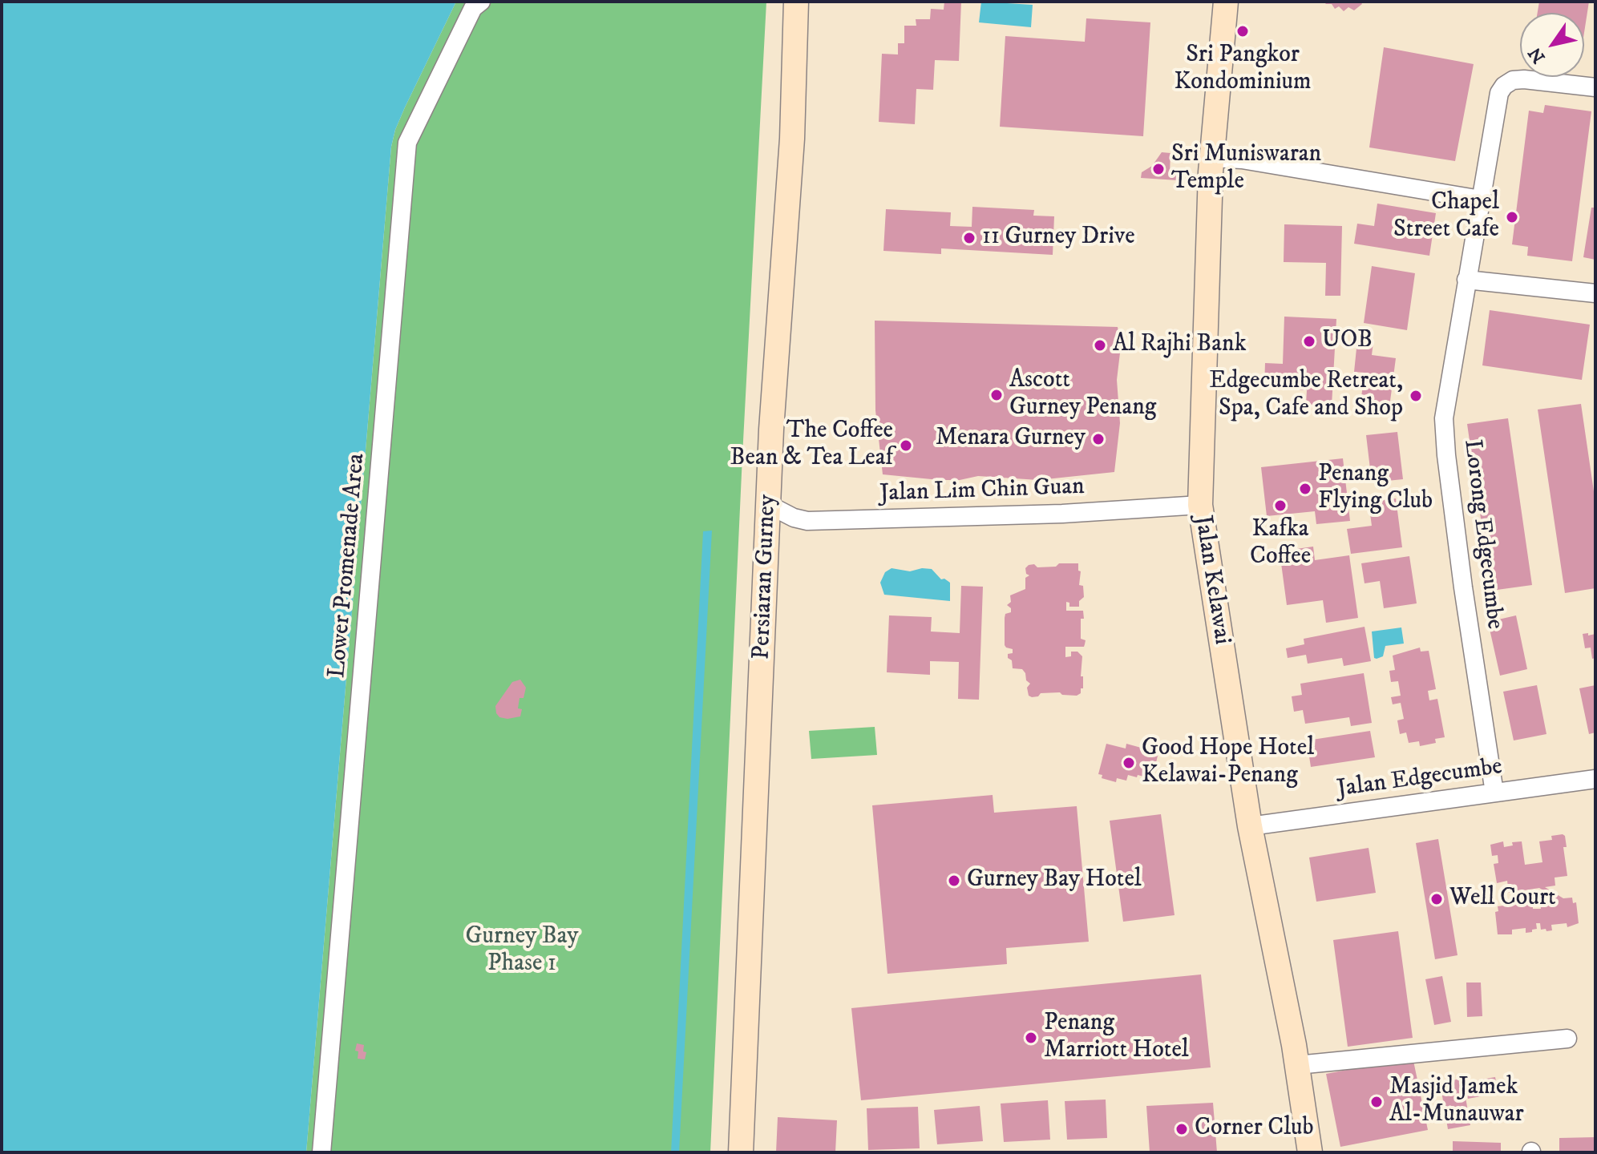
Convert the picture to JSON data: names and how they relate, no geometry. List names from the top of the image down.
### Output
{
  "streets": {
    "main road": ["Persiaran Gurney", "Jalan Kelawai"],
    "street": [
      "Jalan Lim Chin Guan",
      "Lorong Edgecumbe",
      "Lower Promenade Area",
      "Jalan Edgecumbe"
    ]
  },
  "crossings": [
    ["Jalan Lim Chin Guan", "Persiaran Gurney"],
    ["Jalan Lim Chin Guan", "Jalan Kelawai"],
    ["Lorong Edgecumbe", "Jalan Edgecumbe"],
    ["Jalan Kelawai", "Jalan Edgecumbe"]
  ],
  "parks": ["Gurney Bay Phase 1"],
  "places": [
    "Sri Pangkor Kondominium",
    "Sri Muniswaran Temple",
    "Chapel Street Cafe",
    "11 Gurney Drive",
    "UOB",
    "Al Rajhi Bank",
    "Ascott Gurney Penang",
    "Edgecumbe Retreat, Spa, Cafe and Shop",
    "Menara Gurney",
    "The Coffee Bean & Tea Leaf",
    "Penang Flying Club",
    "Kafka Coffee",
    "Good Hope Hotel Kelawai-Penang",
    "Gurney Bay Hotel",
    "Well Court",
    "Penang Marriott Hotel",
    "Masjid Jamek Al-Munauwar",
    "Corner Club"
  ],
  "north": "bottom left"
}
